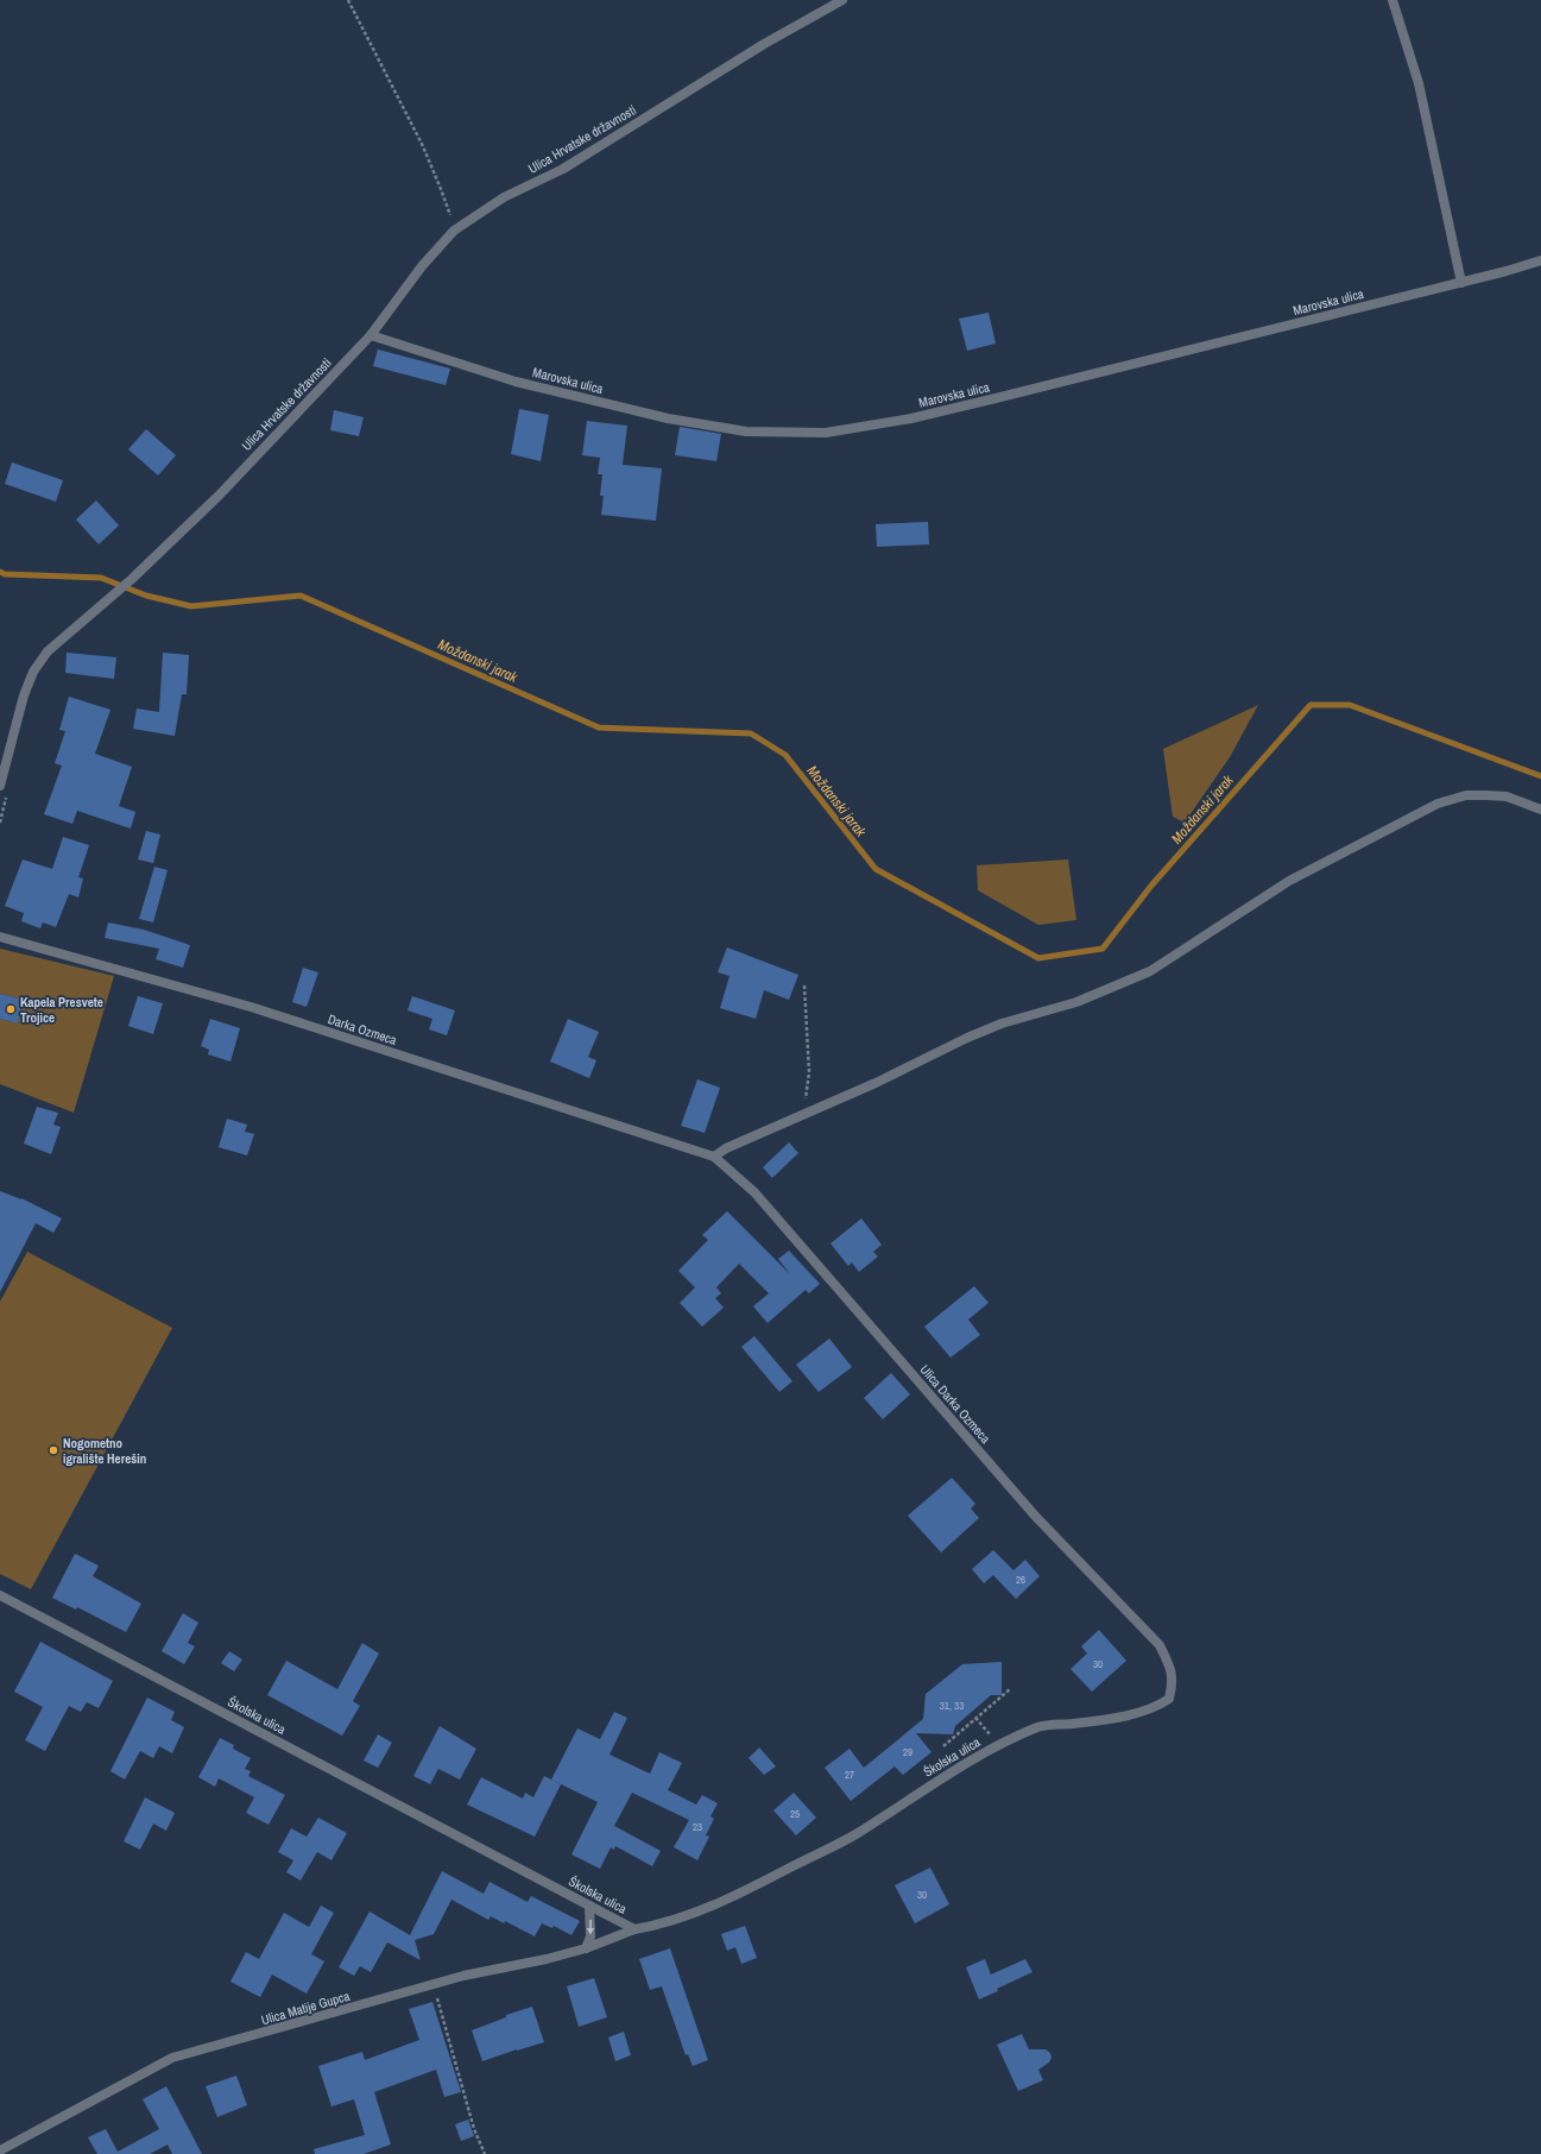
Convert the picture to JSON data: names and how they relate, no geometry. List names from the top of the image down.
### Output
{
  "streets": {
    "street": [
      "Ulica Hrvatske državnosti",
      "Marovska ulica",
      "Darka Ozmeca",
      "Ulica Darka Ozmeca",
      "Školska ulica",
      "Ulica Matije Gupca"
    ]
  },
  "crossings": [
    ["Ulica Hrvatske državnosti", "Marovska ulica"],
    ["Darka Ozmeca", "Ulica Darka Ozmeca"],
    ["Ulica Darka Ozmeca", "Školska ulica"],
    ["Školska ulica", "Ulica Matije Gupca"]
  ],
  "water": ["Moždanski jarak"],
  "places": ["Kapela Presvete Trojice", "Nogometno igralište Herešin"],
  "house_numbers": [
    "26",
    "30",
    "31, 33",
    "29",
    "27",
    "25",
    "23",
    "30"
  ]
}
